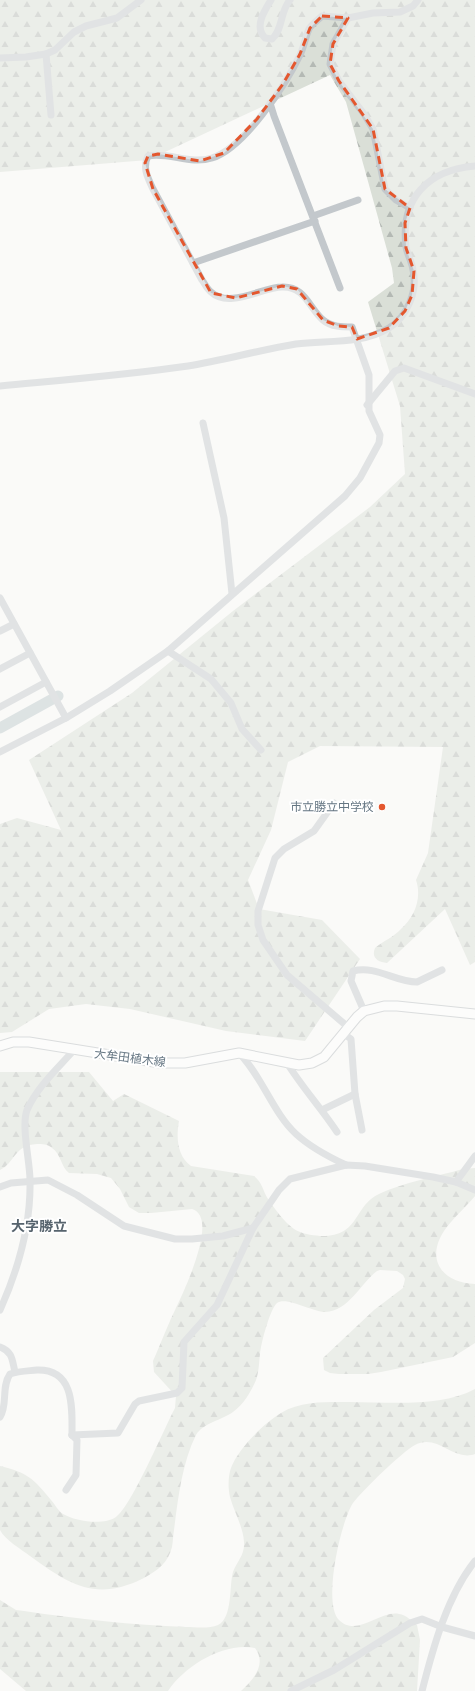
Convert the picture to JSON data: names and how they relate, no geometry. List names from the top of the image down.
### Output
{
  "streets": {
    "main road": ["大牟田植木線"]
  },
  "districts": ["大字勝立"],
  "places": ["市立勝立中学校"]
}
